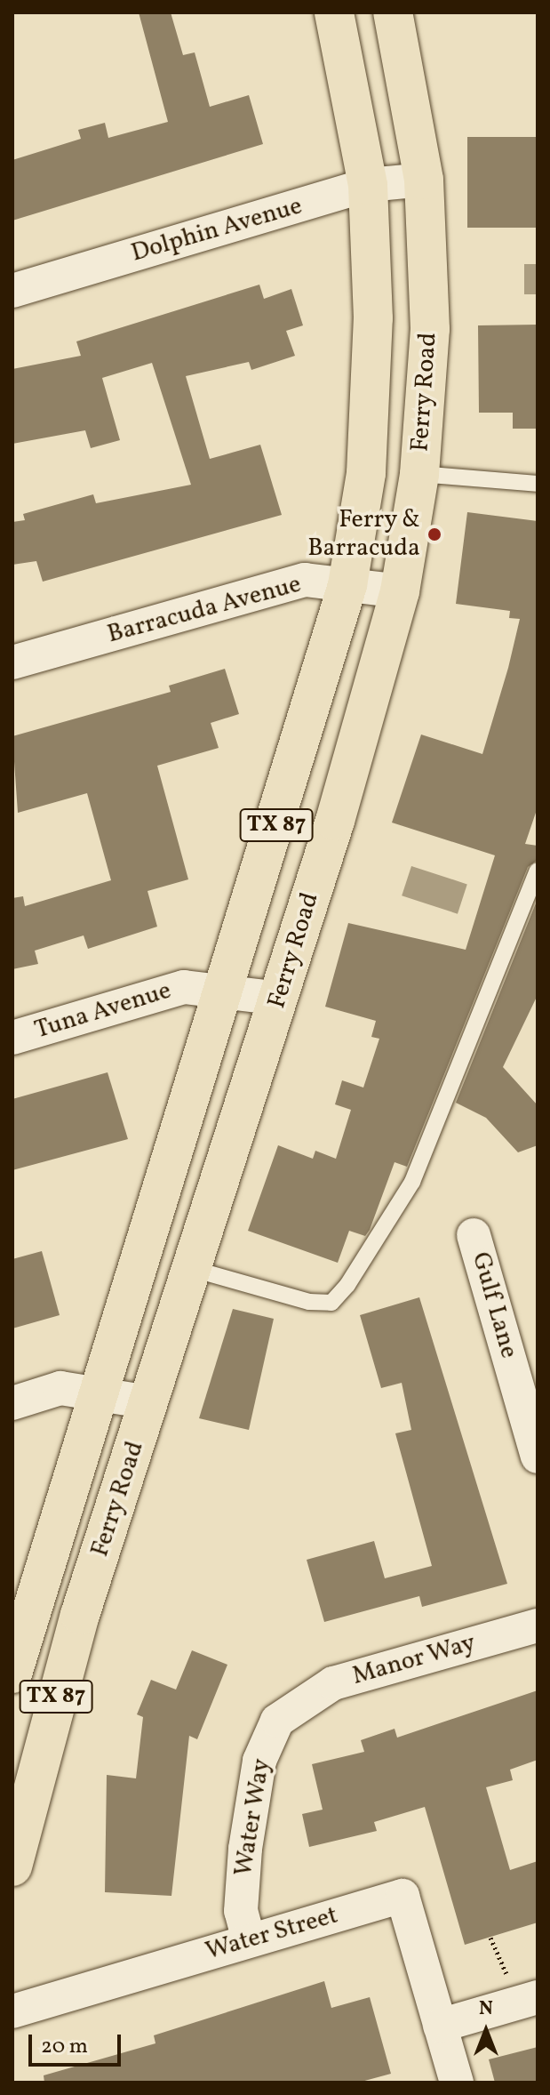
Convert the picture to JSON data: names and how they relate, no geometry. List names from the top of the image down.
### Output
{
  "streets": {
    "main road": ["Ferry Road", "TX 87"],
    "street": [
      "Dolphin Avenue",
      "Barracuda Avenue",
      "Tuna Avenue",
      "Gulf Lane",
      "Manor Way",
      "Water Way",
      "Water Street"
    ]
  },
  "crossings": [
    ["Dolphin Avenue", "Ferry Road"],
    ["Ferry Road", "Barracuda Avenue"],
    ["Ferry Road", "Tuna Avenue"],
    ["Manor Way", "Water Way"],
    ["Water Way", "Water Street"]
  ],
  "places": ["Ferry & Barracuda"],
  "scale_bar": "20 m",
  "north": "top"
}
